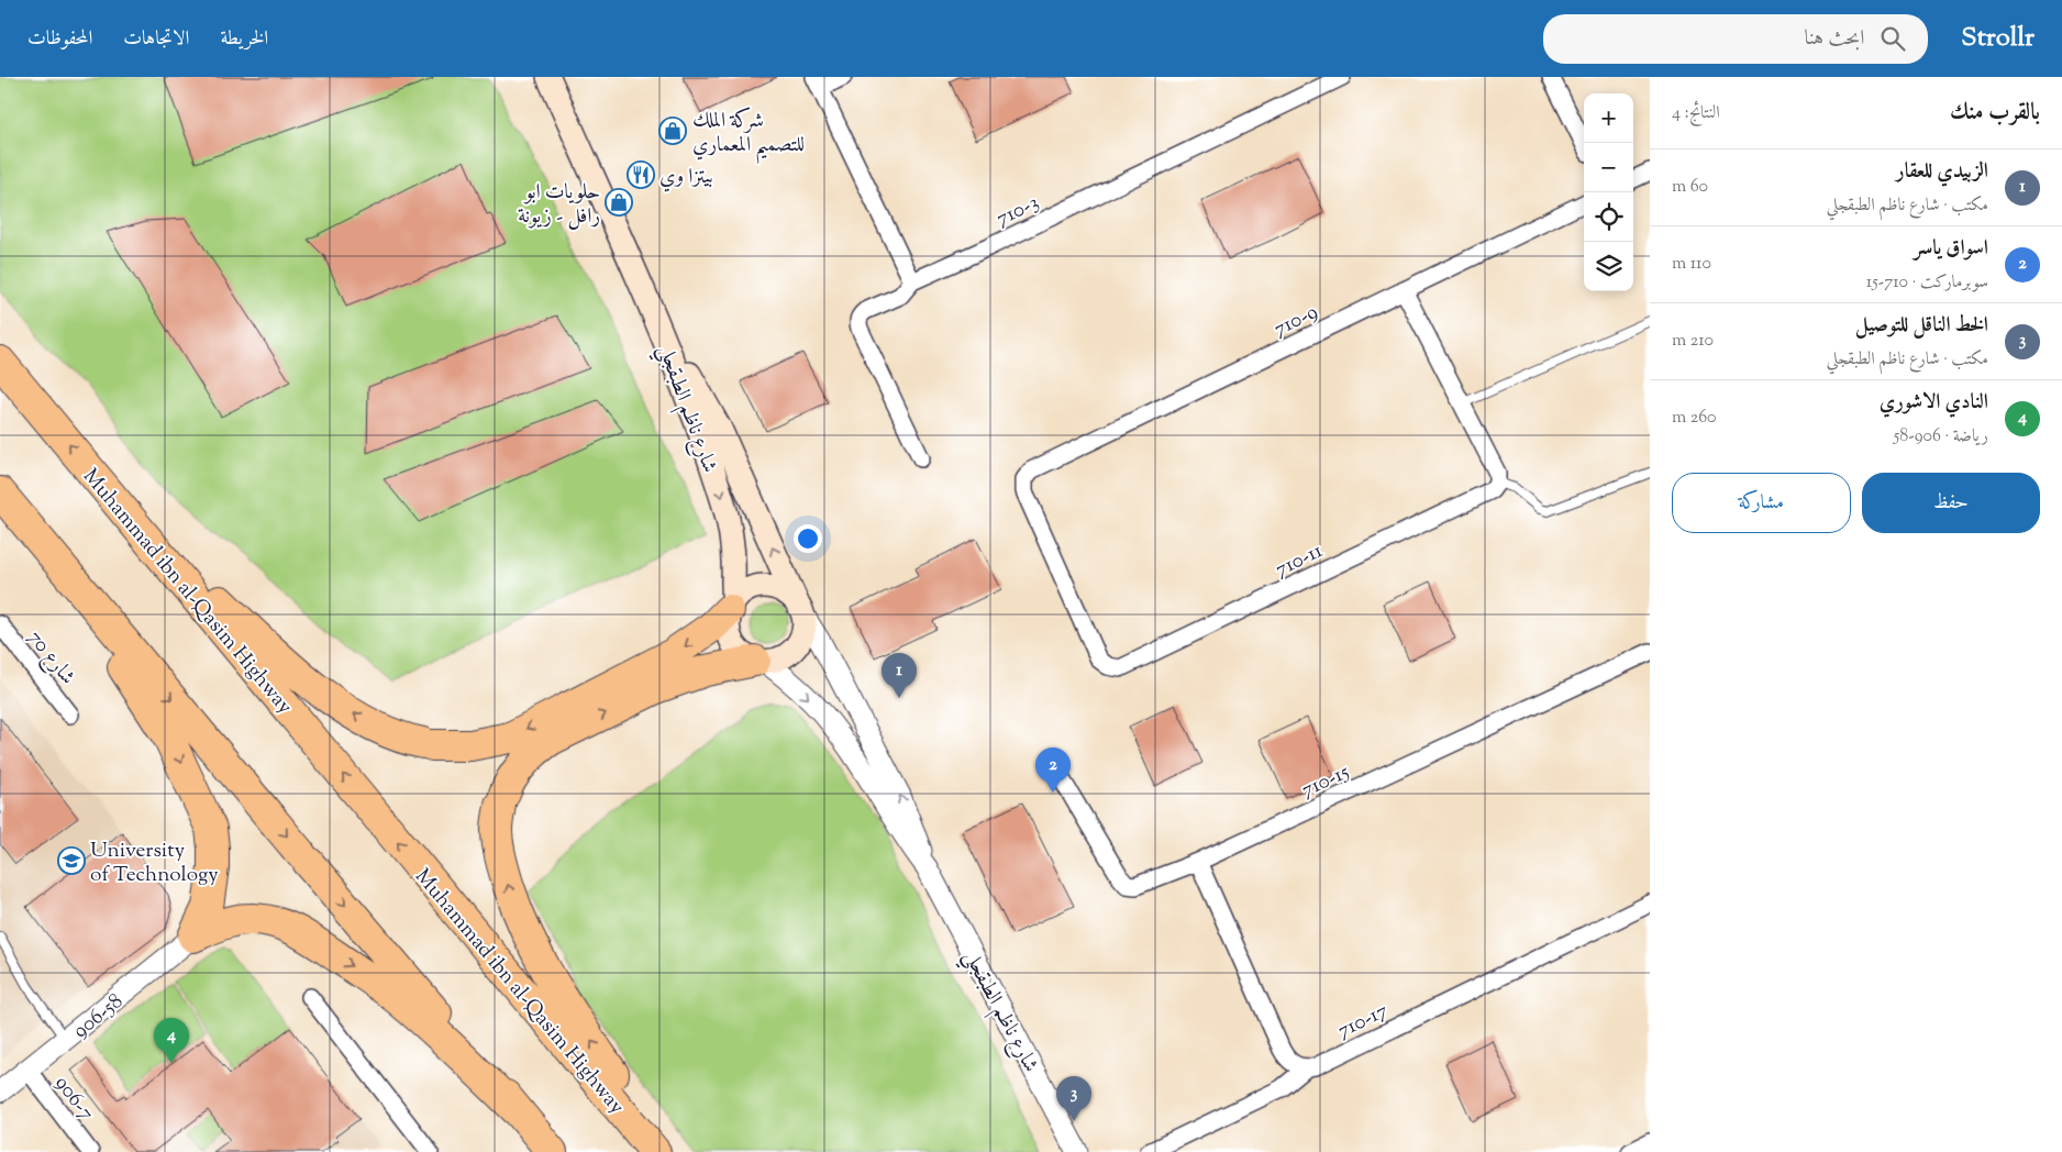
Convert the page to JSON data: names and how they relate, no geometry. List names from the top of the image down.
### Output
{
  "streets": {
    "highway": ["Muhammad ibn al-Qasim Highway"],
    "main road": ["شارع ناظم الطبقجلي"],
    "street": [
      "710-3",
      "710-9",
      "710-11",
      "شارع 70",
      "710-15",
      "906-58",
      "710-17",
      "906-7"
    ]
  },
  "crossings": [
    ["710-9", "710-11"],
    ["906-58", "906-7"]
  ],
  "places": {
    "shop": ["شركة الملك للتصميم المعماري", "حلويات ابو رافل - زيونة"],
    "restaurant": ["بيتزا وي"],
    "school or university": ["University of Technology"]
  },
  "page": {
    "header": "Strollr",
    "search": "ابحث هنا",
    "nav": ["الخريطة", "الاتجاهات", "المحفوظات"],
    "heading": ["بالقرب منك", "النتائج: 4"],
    "map_buttons": ["+", "−"],
    "list": [
      {
        "mark": "1",
        "name": "الزبيدي للعقار",
        "note": "مكتب · شارع ناظم الطبقجلي",
        "value": "60 m"
      },
      {
        "mark": "2",
        "name": "اسواق ياسر",
        "note": "سوبرماركت · 710-15",
        "value": "110 m"
      },
      {
        "mark": "3",
        "name": "الخط الناقل للتوصيل",
        "note": "مكتب · شارع ناظم الطبقجلي",
        "value": "210 m"
      },
      {
        "mark": "4",
        "name": "النادي الاشوري",
        "note": "رياضة · 906-58",
        "value": "260 m"
      }
    ],
    "buttons": ["حفظ", "مشاركة"],
    "pins": [
      "1",
      "2",
      "4",
      "3"
    ]
  }
}
